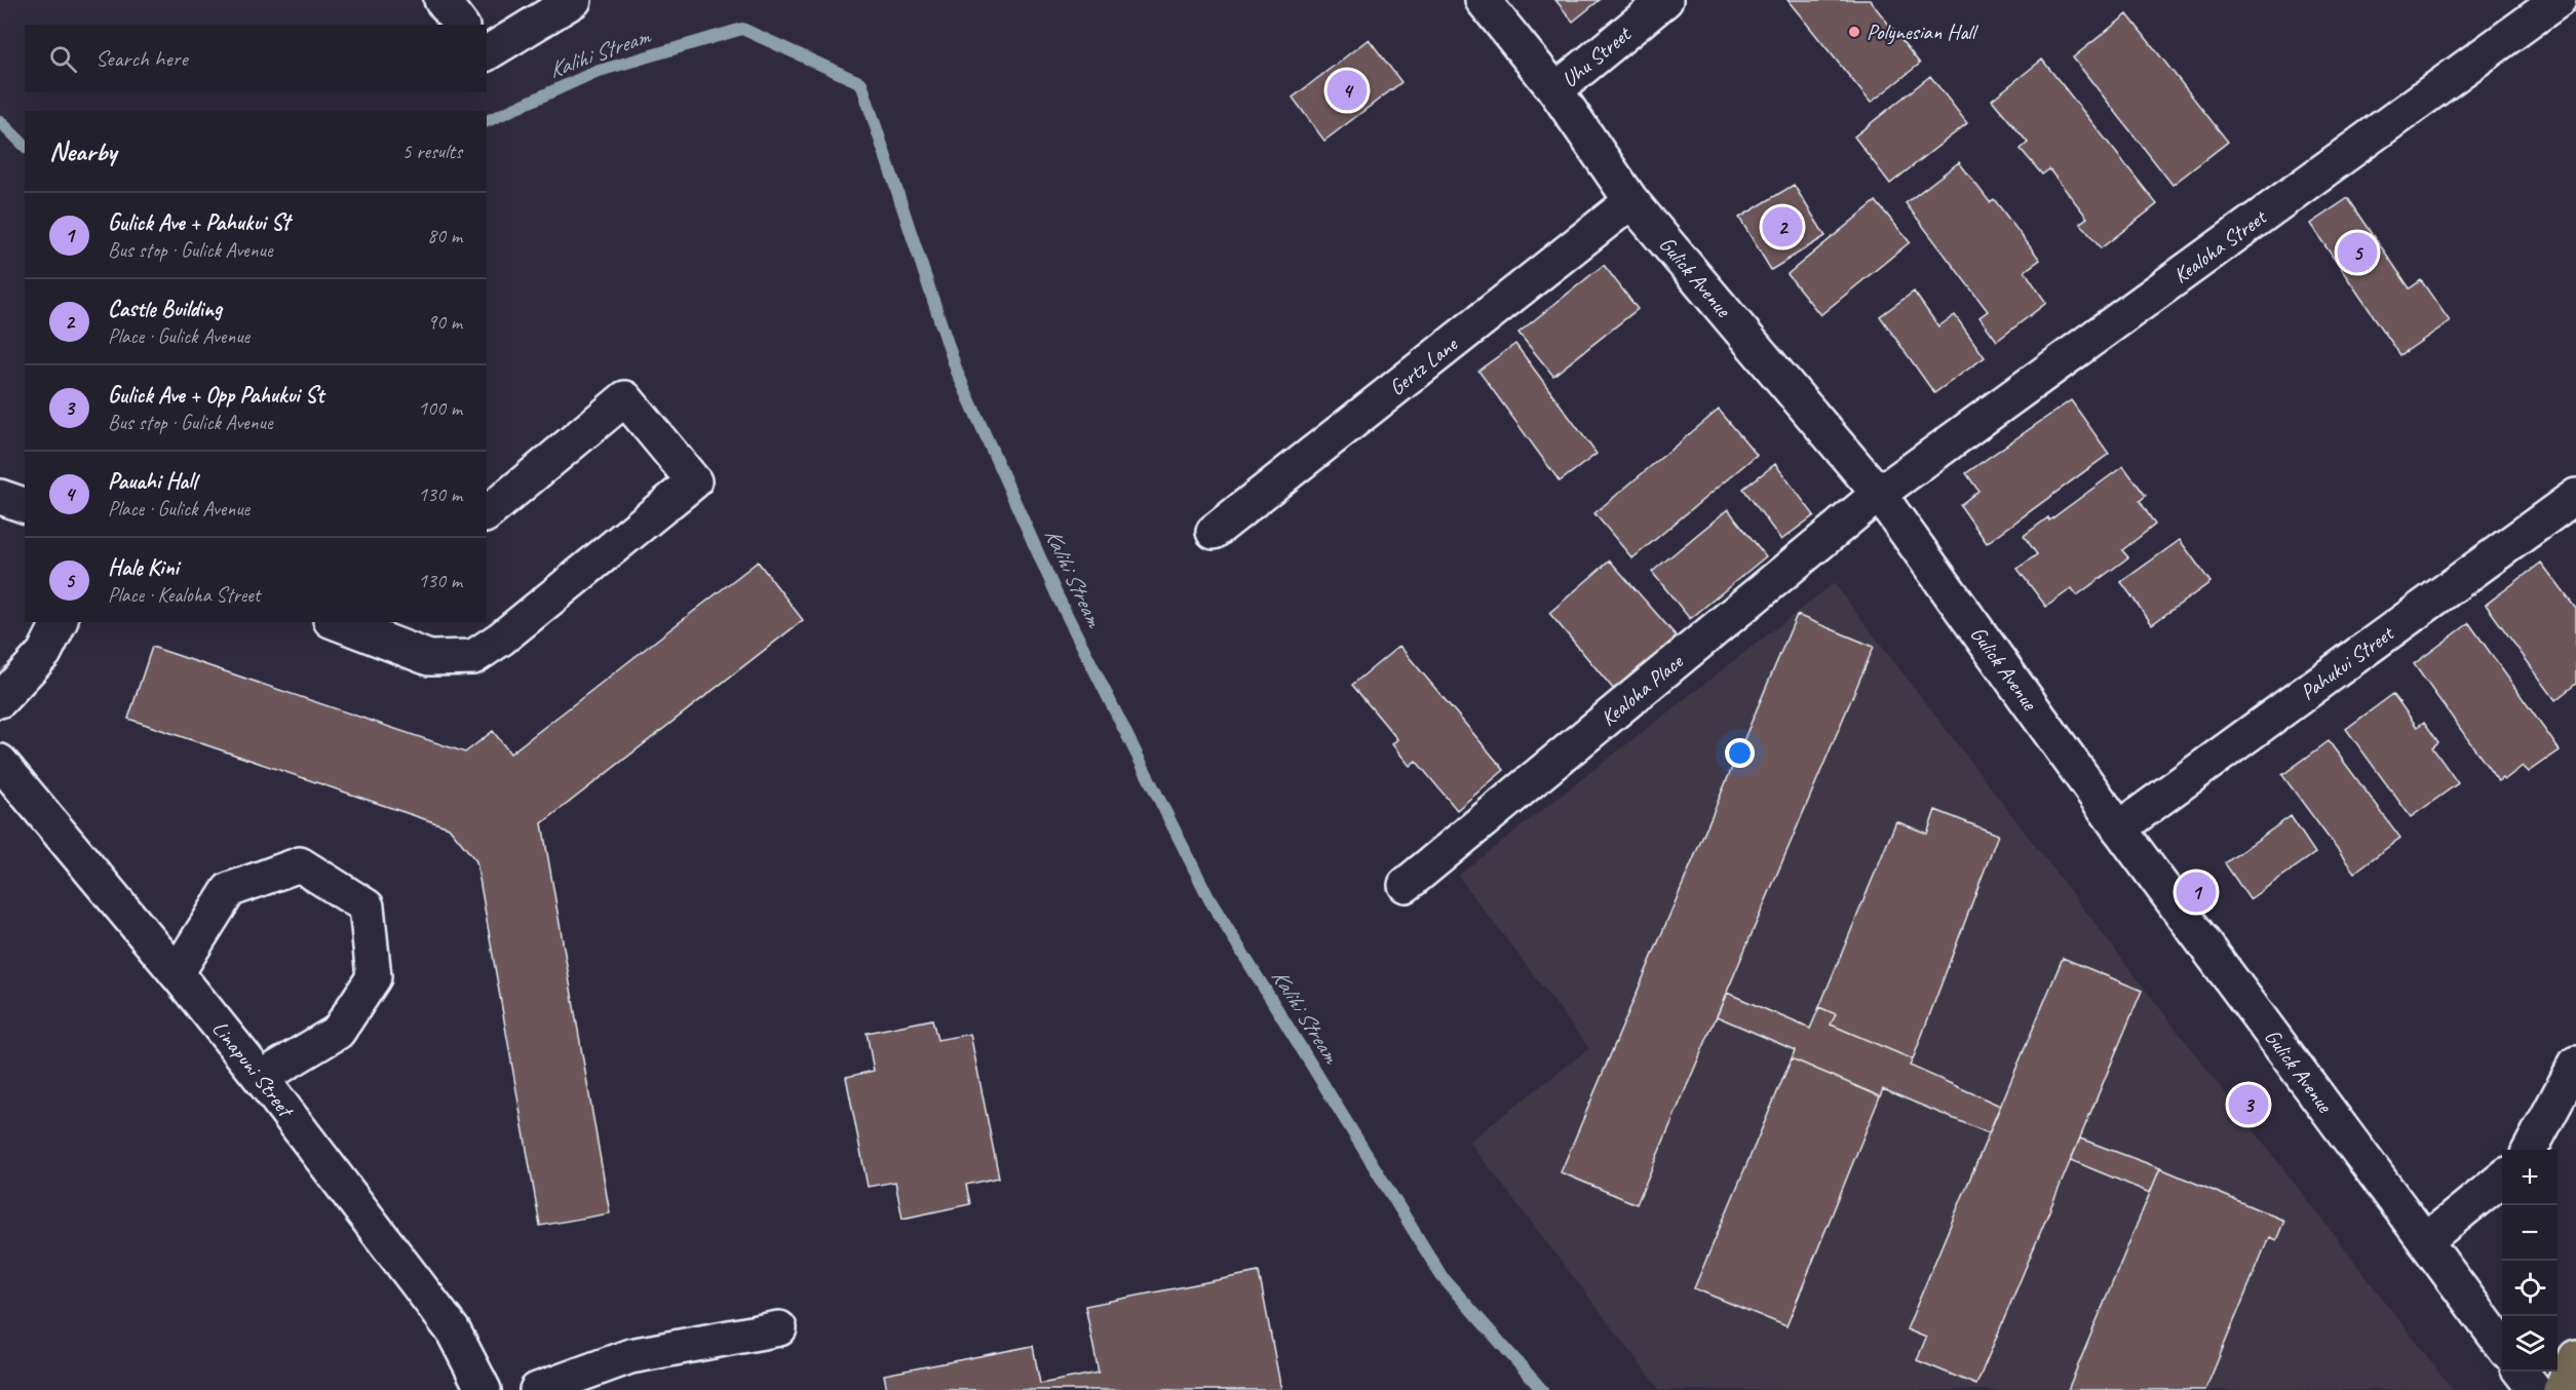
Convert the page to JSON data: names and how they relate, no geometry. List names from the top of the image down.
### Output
{
  "streets": {
    "street": [
      "Uhu Street",
      "Kealoha Street",
      "Gulick Avenue",
      "Gertz Lane",
      "Pahukui Street",
      "Kealoha Place",
      "Linapuni Street"
    ]
  },
  "crossings": [
    ["Uhu Street", "Gulick Avenue"],
    ["Kealoha Street", "Gulick Avenue"],
    ["Kealoha Street", "Kealoha Place"],
    ["Gulick Avenue", "Gertz Lane"],
    ["Gulick Avenue", "Pahukui Street"],
    ["Gulick Avenue", "Kealoha Place"]
  ],
  "water": ["Kalihi Stream"],
  "places": ["Polynesian Hall"],
  "page": {
    "search": "Search here",
    "pins": [
      "4",
      "2",
      "5",
      "1",
      "3"
    ],
    "heading": ["Nearby", "5 results"],
    "list": [
      {
        "mark": "1",
        "name": "Gulick Ave + Pahukui St",
        "note": "Bus stop · Gulick Avenue",
        "value": "80 m"
      },
      {
        "mark": "2",
        "name": "Castle Building",
        "note": "Place · Gulick Avenue",
        "value": "90 m"
      },
      {
        "mark": "3",
        "name": "Gulick Ave + Opp Pahukui St",
        "note": "Bus stop · Gulick Avenue",
        "value": "100 m"
      },
      {
        "mark": "4",
        "name": "Pauahi Hall",
        "note": "Place · Gulick Avenue",
        "value": "130 m"
      },
      {
        "mark": "5",
        "name": "Hale Kini",
        "note": "Place · Kealoha Street",
        "value": "130 m"
      }
    ],
    "map_buttons": ["+", "−"]
  }
}
